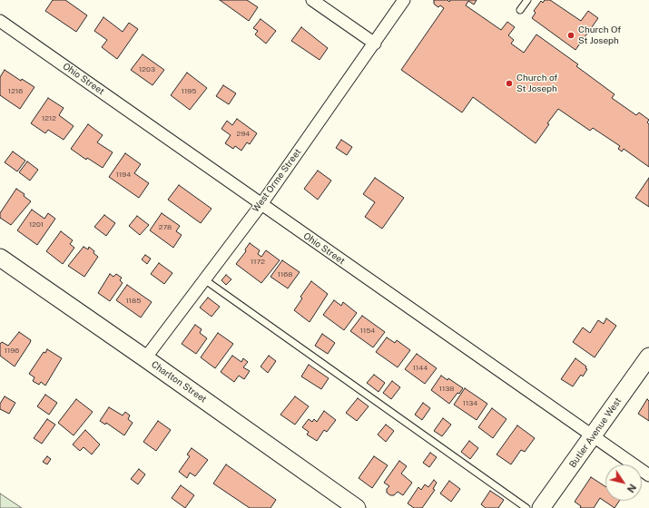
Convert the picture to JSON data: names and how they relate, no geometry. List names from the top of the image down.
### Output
{
  "streets": {
    "street": [
      "Ohio Street",
      "West Orme Street",
      "Charlton Street",
      "Butler Avenue West"
    ]
  },
  "crossings": [
    ["Ohio Street", "West Orme Street"],
    ["Ohio Street", "Butler Avenue West"],
    ["West Orme Street", "Charlton Street"]
  ],
  "places": ["Church Of St Joseph", "Church of St Joseph"],
  "house_numbers": [
    "1203",
    "1216",
    "1195",
    "1212",
    "294",
    "1194",
    "1201",
    "278",
    "1172",
    "1168",
    "1185",
    "1154",
    "1196",
    "1144",
    "1138",
    "1134"
  ],
  "north": "bottom right"
}
